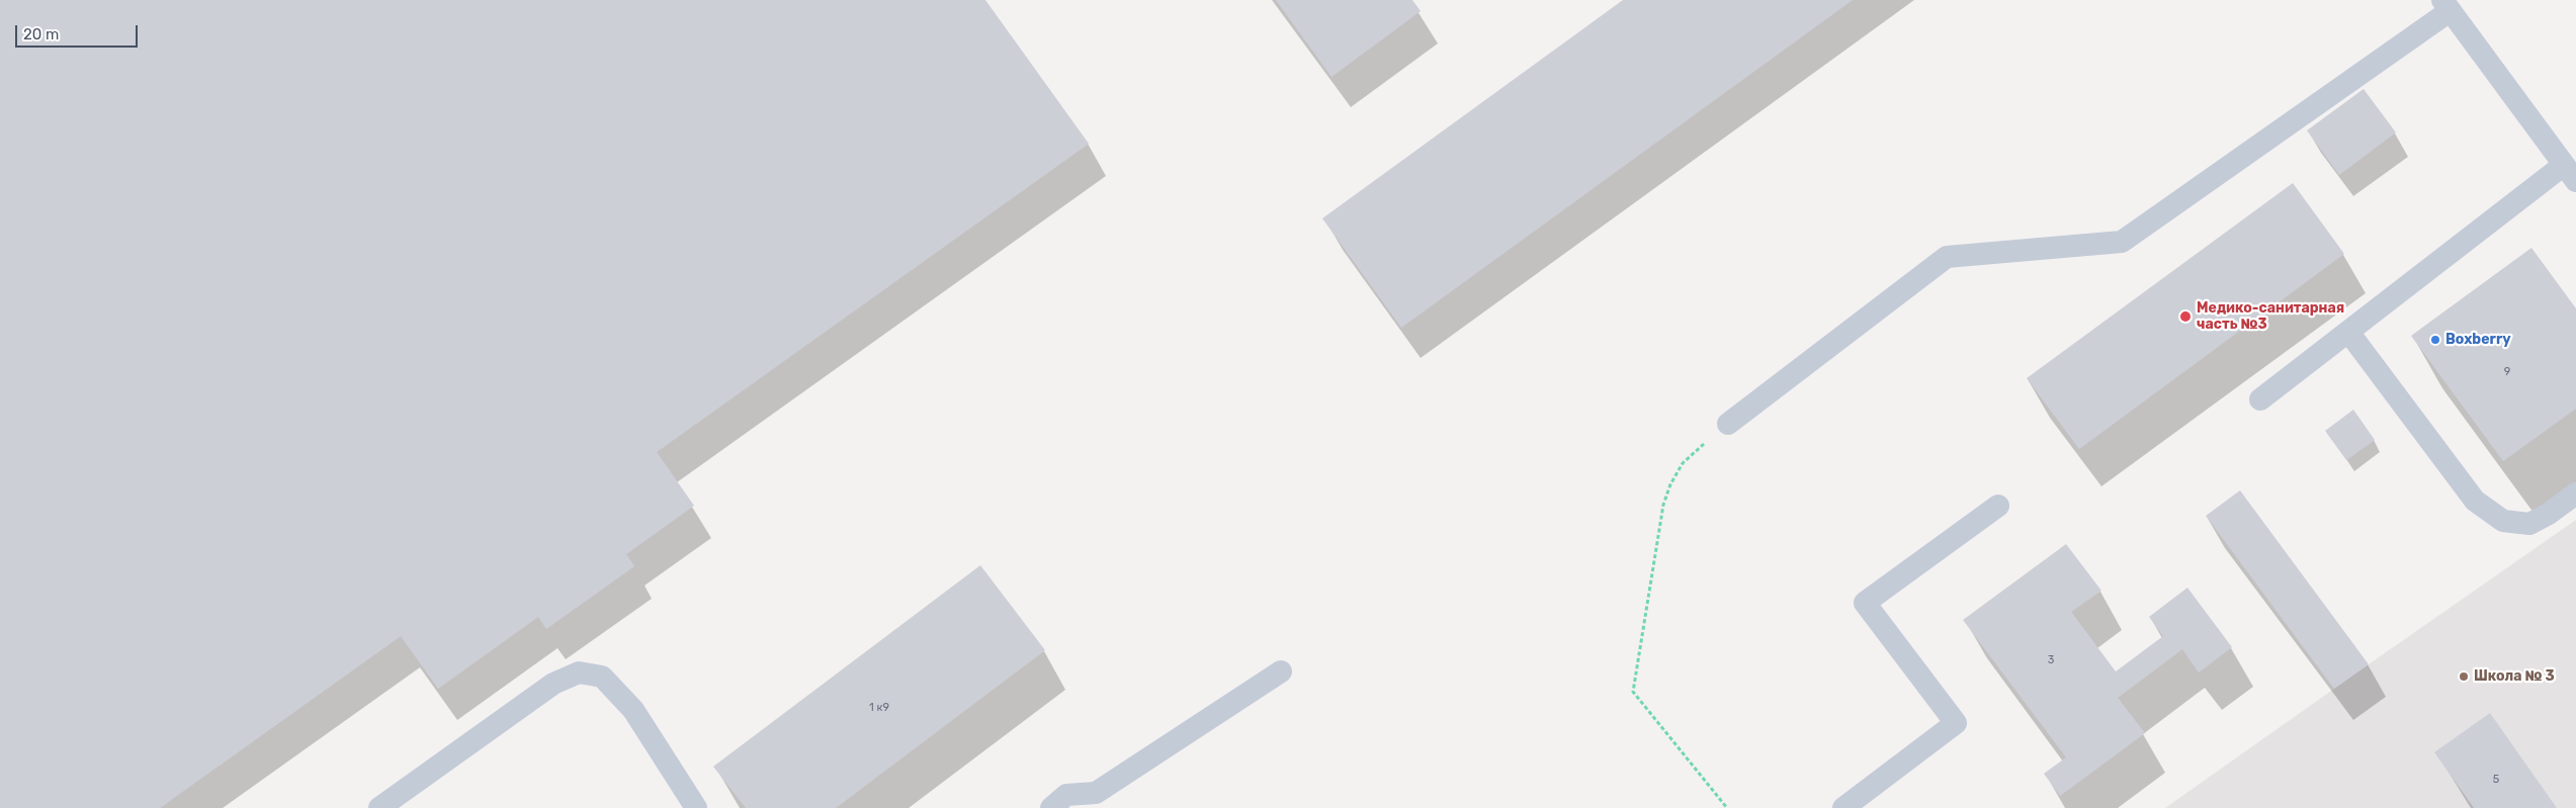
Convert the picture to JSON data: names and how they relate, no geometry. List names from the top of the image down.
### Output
{
  "places": ["Медико-санитарная часть №3", "Boxberry", "Школа № 3"],
  "house_numbers": [
    "9",
    "3",
    "1 к9",
    "5"
  ],
  "scale_bar": "20 m"
}
